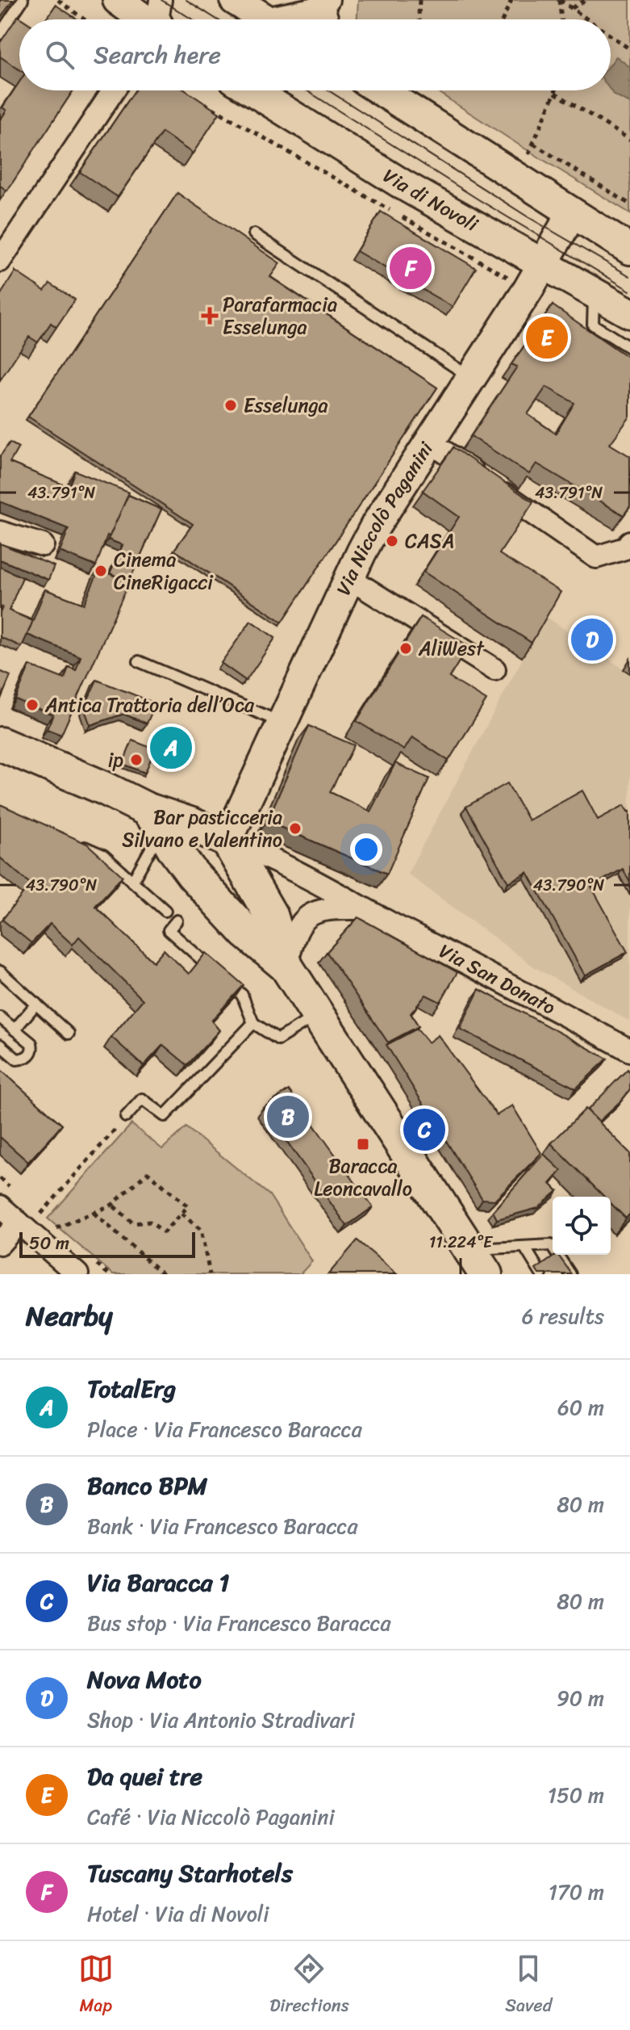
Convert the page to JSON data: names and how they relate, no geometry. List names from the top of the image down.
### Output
{
  "streets": {
    "street": ["Via di Novoli", "Via Niccolò Paganini", "Via San Donato"]
  },
  "crossings": [
    ["Via di Novoli", "Via Niccolò Paganini"],
    ["Via Niccolò Paganini", "Via San Donato"]
  ],
  "places": {
    "health": ["Parafarmacia Esselunga"],
    "other": [
      "Esselunga",
      "CASA",
      "Cinema CineRigacci",
      "AliWest",
      "Antica Trattoria dell’Oca",
      "ip",
      "Bar pasticceria Silvano e Valentino"
    ],
    "transit": ["Baracca Leoncavallo"]
  },
  "scale_bar": "50 m",
  "page": {
    "search": "Search here",
    "pins": [
      "F",
      "E",
      "D",
      "A",
      "B",
      "C"
    ],
    "scale": "50 m",
    "heading": ["Nearby", "6 results"],
    "list": [
      {
        "mark": "A",
        "name": "TotalErg",
        "note": "Place · Via Francesco Baracca",
        "value": "60 m"
      },
      {
        "mark": "B",
        "name": "Banco BPM",
        "note": "Bank · Via Francesco Baracca",
        "value": "80 m"
      },
      {
        "mark": "C",
        "name": "Via Baracca 1",
        "note": "Bus stop · Via Francesco Baracca",
        "value": "80 m"
      },
      {
        "mark": "D",
        "name": "Nova Moto",
        "note": "Shop · Via Antonio Stradivari",
        "value": "90 m"
      },
      {
        "mark": "E",
        "name": "Da quei tre",
        "note": "Café · Via Niccolò Paganini",
        "value": "150 m"
      },
      {
        "mark": "F",
        "name": "Tuscany Starhotels",
        "note": "Hotel · Via di Novoli",
        "value": "170 m"
      }
    ],
    "nav": ["Map", "Directions", "Saved"]
  },
  "coordinates": ["43.791°N", "43.790°N", "11.224°E"]
}
